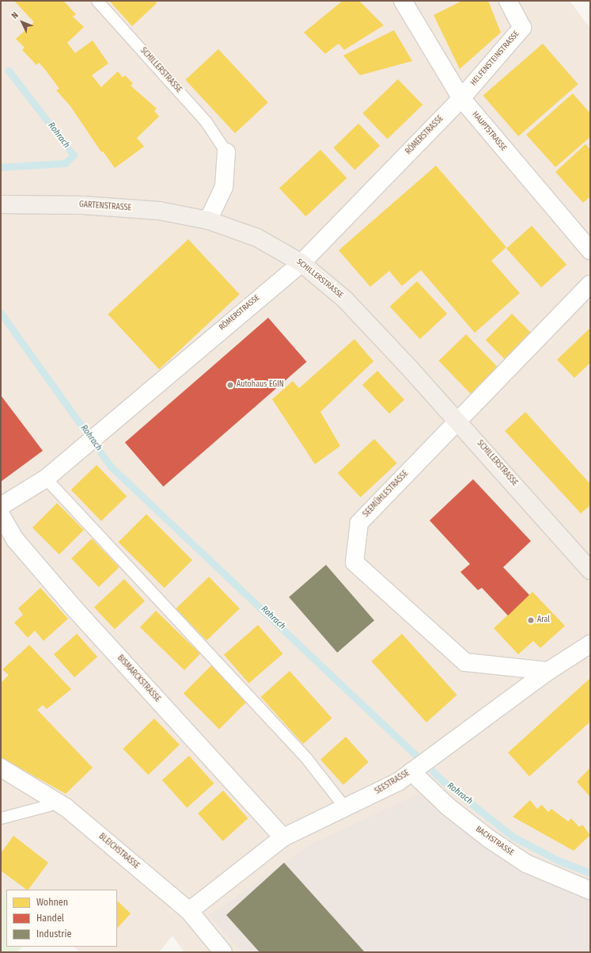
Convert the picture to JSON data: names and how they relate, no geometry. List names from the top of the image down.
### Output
{
  "streets": {
    "main road": ["SCHILLERSTRASSE", "GARTENSTRASSE"],
    "street": [
      "HELFENSTEINSTRASSE",
      "HAUPTSTRASSE",
      "RÖMERSTRASSE",
      "SEEMÜHLESTRASSE",
      "BISMARCKSTRASSE",
      "SEESTRASSE",
      "BACHSTRASSE",
      "BLEICHSTRASSE"
    ]
  },
  "crossings": [
    ["HELFENSTEINSTRASSE", "HAUPTSTRASSE"],
    ["HELFENSTEINSTRASSE", "RÖMERSTRASSE"],
    ["SCHILLERSTRASSE", "RÖMERSTRASSE"],
    ["SCHILLERSTRASSE", "GARTENSTRASSE"],
    ["SCHILLERSTRASSE", "SEEMÜHLESTRASSE"],
    ["HAUPTSTRASSE", "RÖMERSTRASSE"],
    ["SEEMÜHLESTRASSE", "SEESTRASSE"],
    ["BISMARCKSTRASSE", "SEESTRASSE"],
    ["SEESTRASSE", "BACHSTRASSE"],
    ["SEESTRASSE", "BLEICHSTRASSE"]
  ],
  "water": ["Rohrach"],
  "places": ["Autohaus EGIN", "Aral"],
  "legend": ["Wohnen", "Handel", "Industrie"],
  "north": "top left"
}
